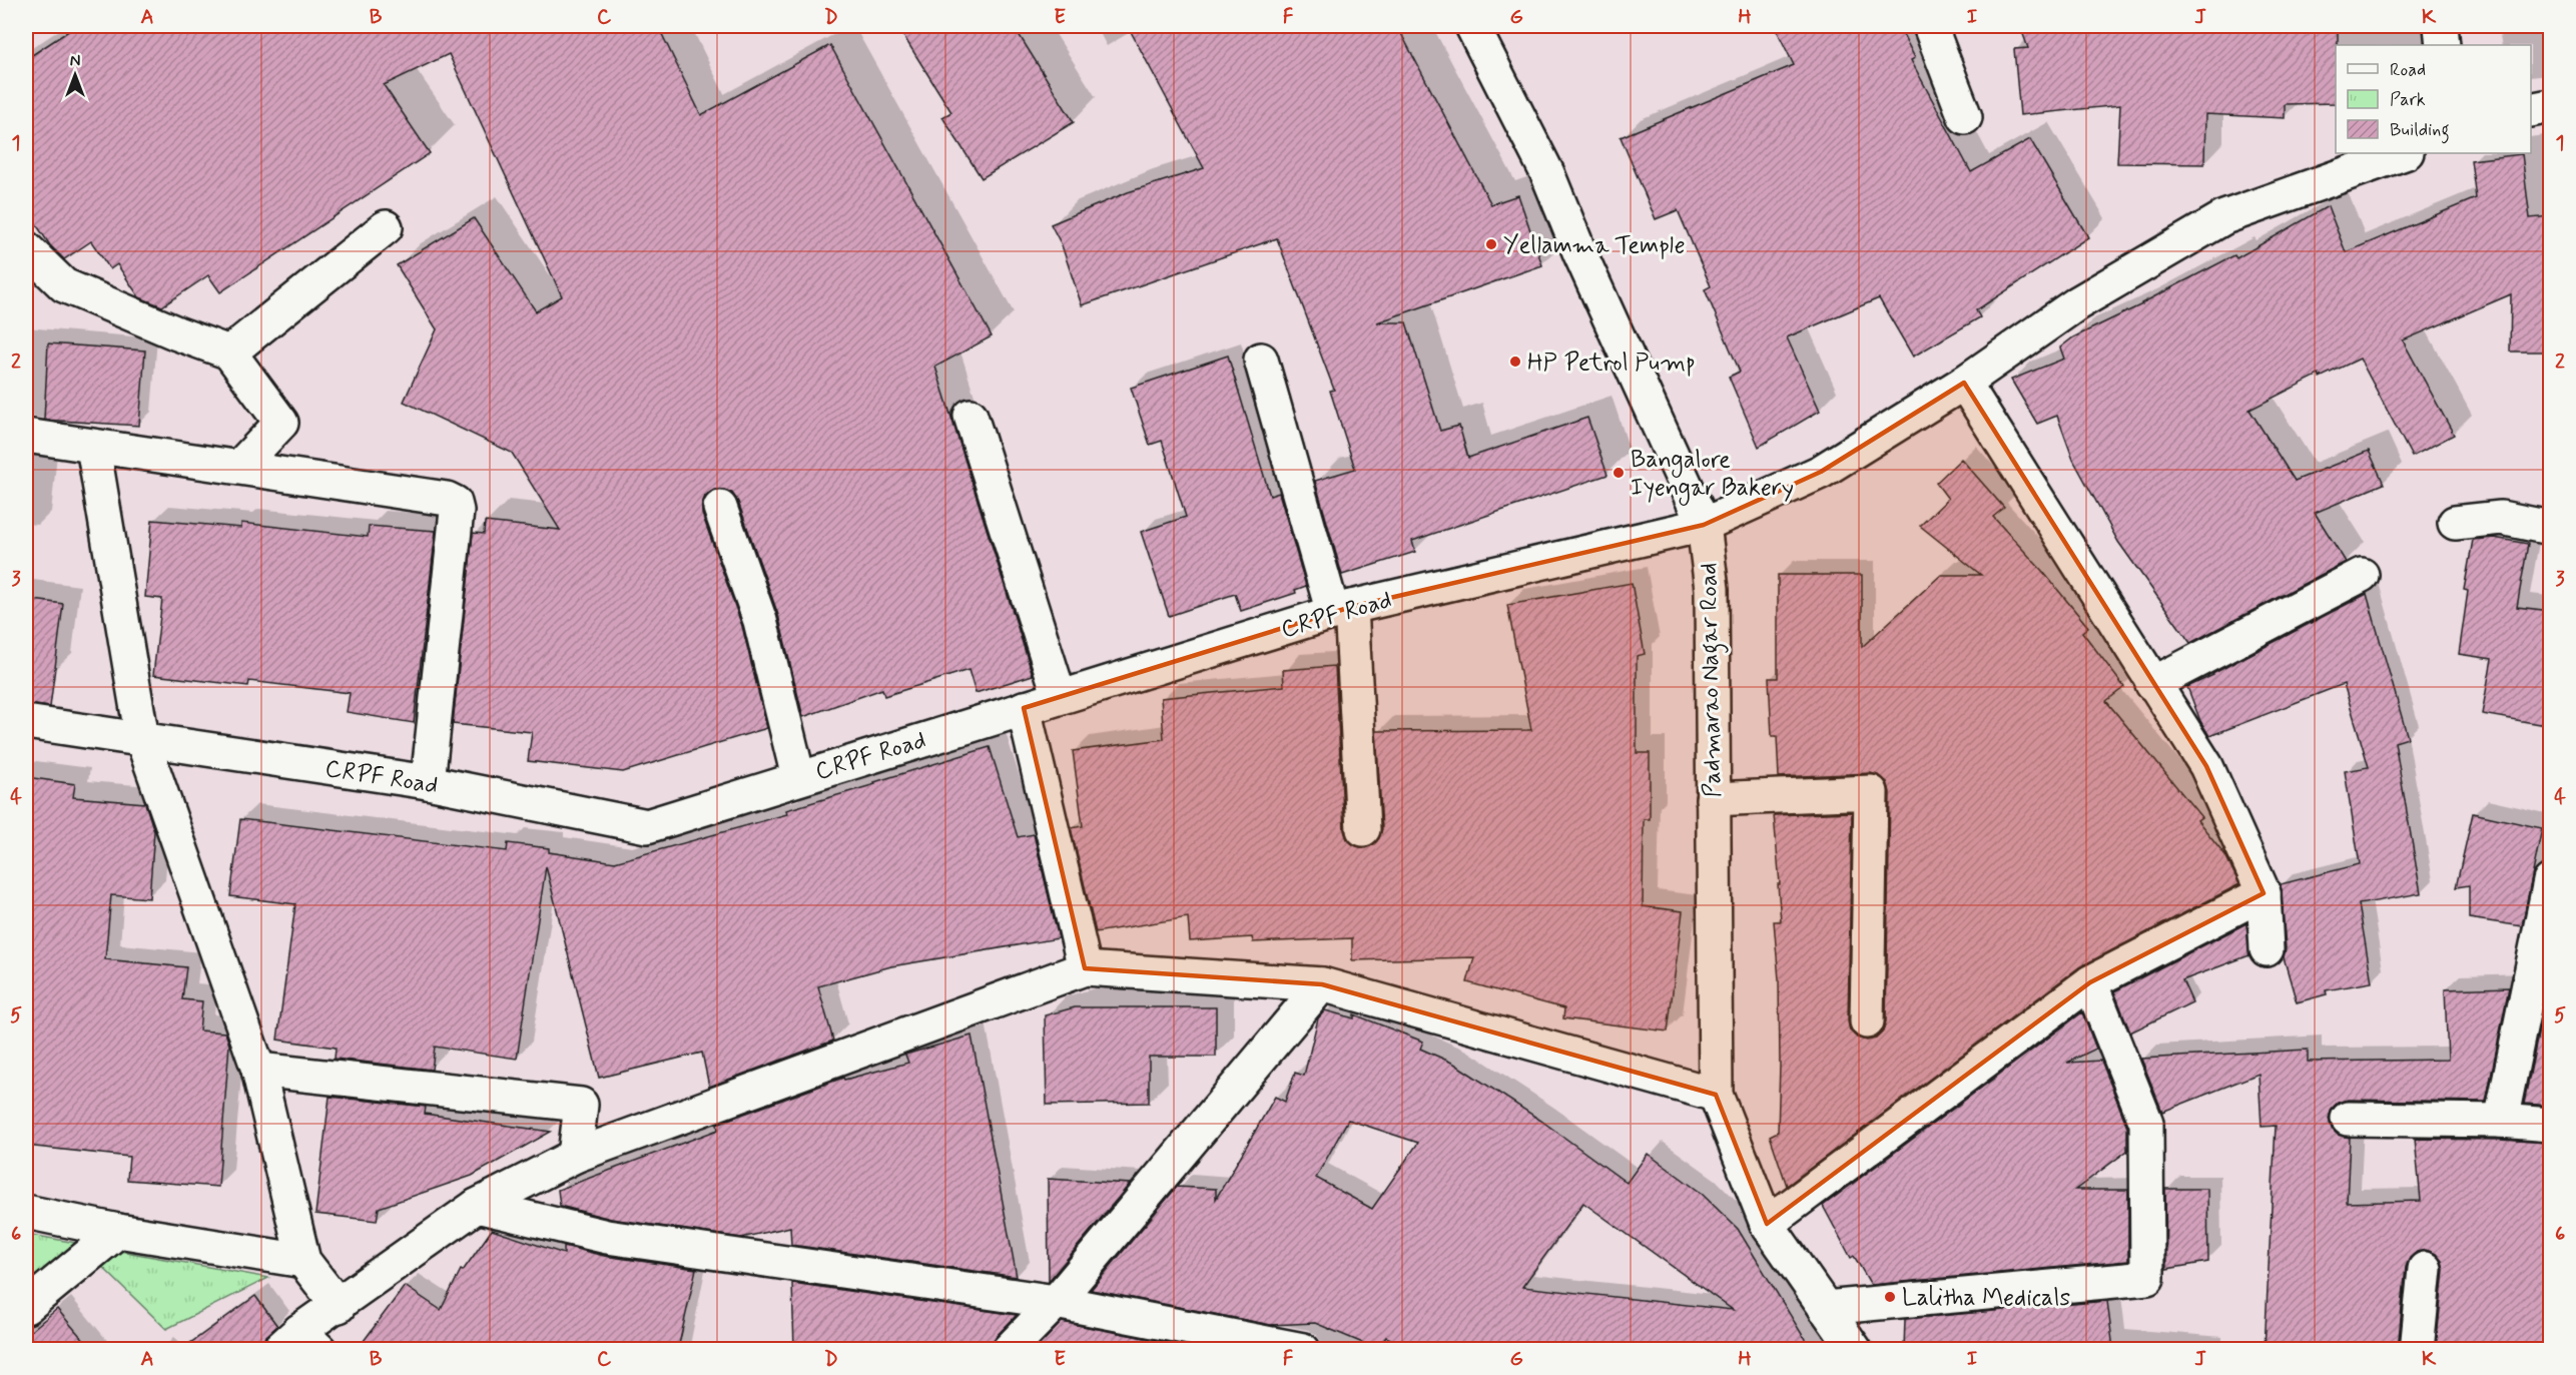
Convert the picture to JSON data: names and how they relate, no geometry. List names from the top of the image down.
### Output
{
  "streets": {
    "street": ["CRPF Road", "Padmarao Nagar Road"]
  },
  "crossings": [
    ["CRPF Road", "Padmarao Nagar Road"]
  ],
  "places": [
    "Yellamma Temple",
    "HP Petrol Pump",
    "Bangalore Iyengar Bakery",
    "Lalitha Medicals"
  ],
  "legend": ["Road", "Park", "Building"],
  "north": "top",
  "grid": {
    "columns": [
      "A",
      "B",
      "C",
      "D",
      "E",
      "F",
      "G",
      "H",
      "I",
      "J",
      "K"
    ],
    "rows": [
      "1",
      "2",
      "3",
      "4",
      "5",
      "6"
    ]
  }
}
